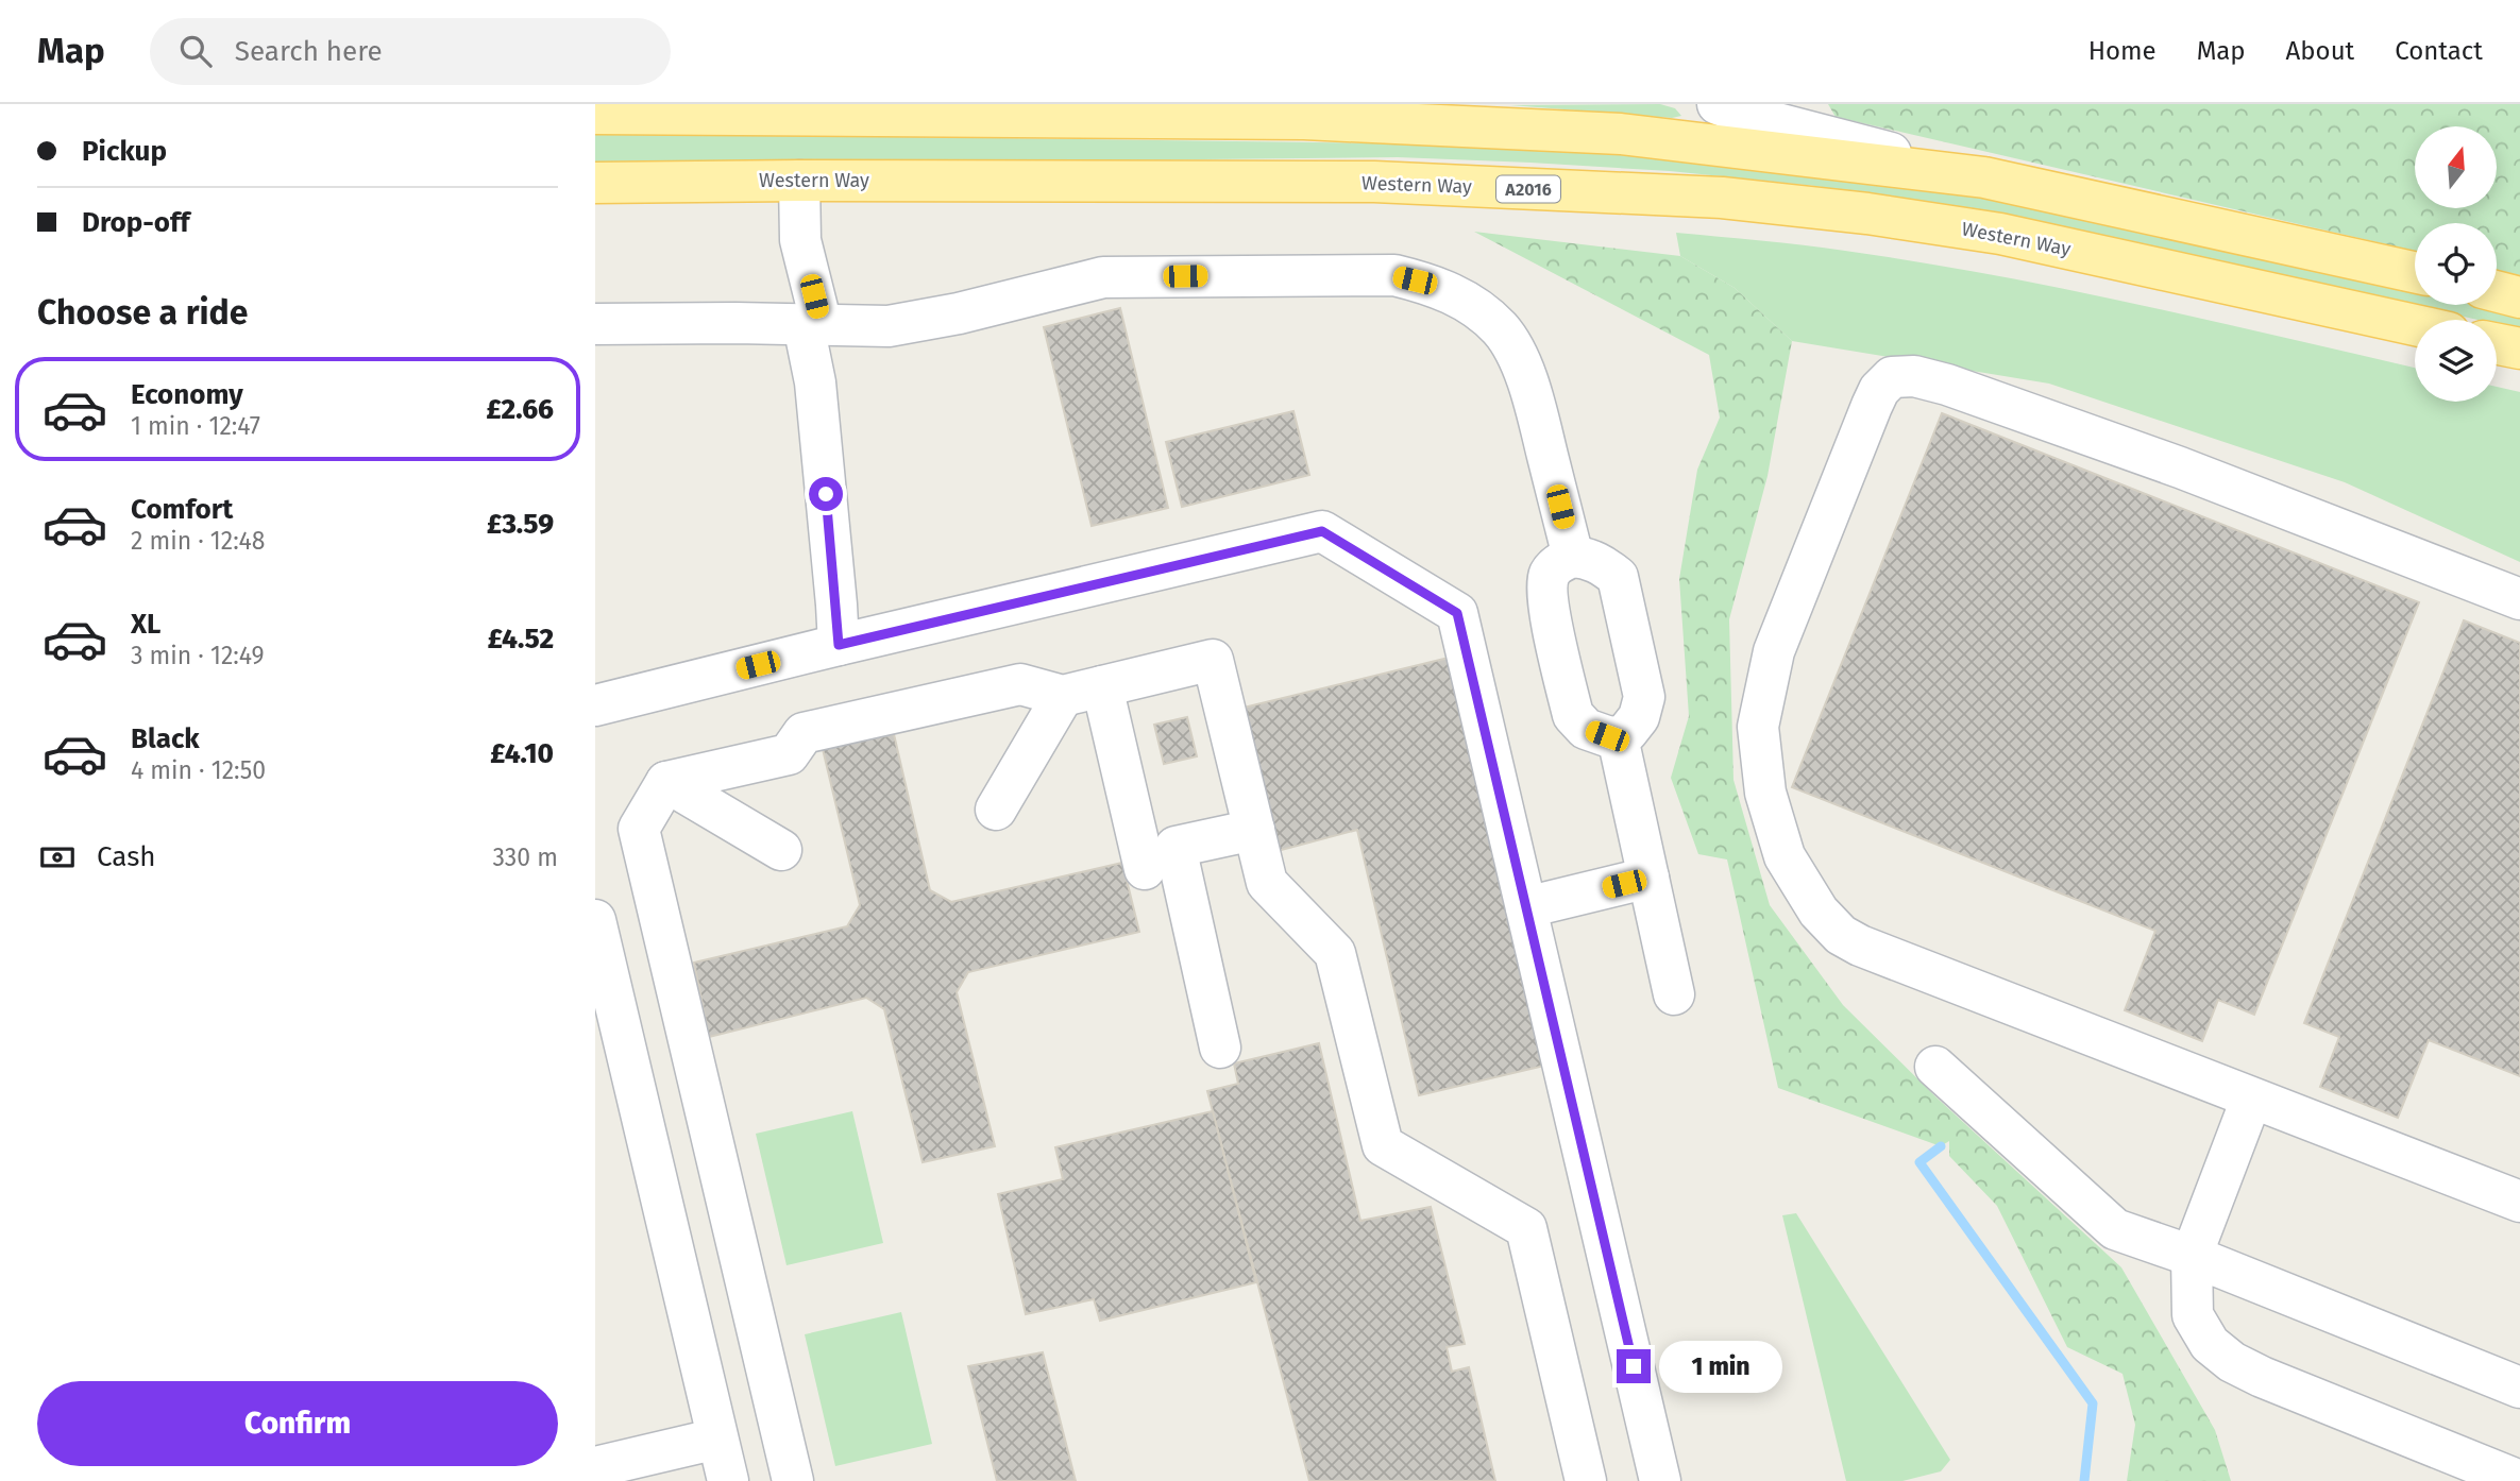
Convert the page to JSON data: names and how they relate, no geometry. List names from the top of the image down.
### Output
{
  "streets": {
    "main road": ["Western Way", "A2016"]
  },
  "north": "top",
  "page": {
    "header": "Map",
    "search": "Search here",
    "nav": [
      "Home",
      "Map",
      "About",
      "Contact"
    ],
    "banner": ["Pickup", "Drop-off"],
    "heading": "Choose a ride",
    "list": [
      {
        "name": "Economy",
        "note": "1 min · 12:47",
        "value": "£2.66"
      },
      {
        "name": "Comfort",
        "note": "2 min · 12:48",
        "value": "£3.59"
      },
      {
        "name": "XL",
        "note": "3 min · 12:49",
        "value": "£4.52"
      },
      {
        "name": "Black",
        "note": "4 min · 12:50",
        "value": "£4.10"
      }
    ],
    "pay": ["Cash", "330 m"],
    "bubble": "1 min",
    "buttons": "Confirm"
  }
}
